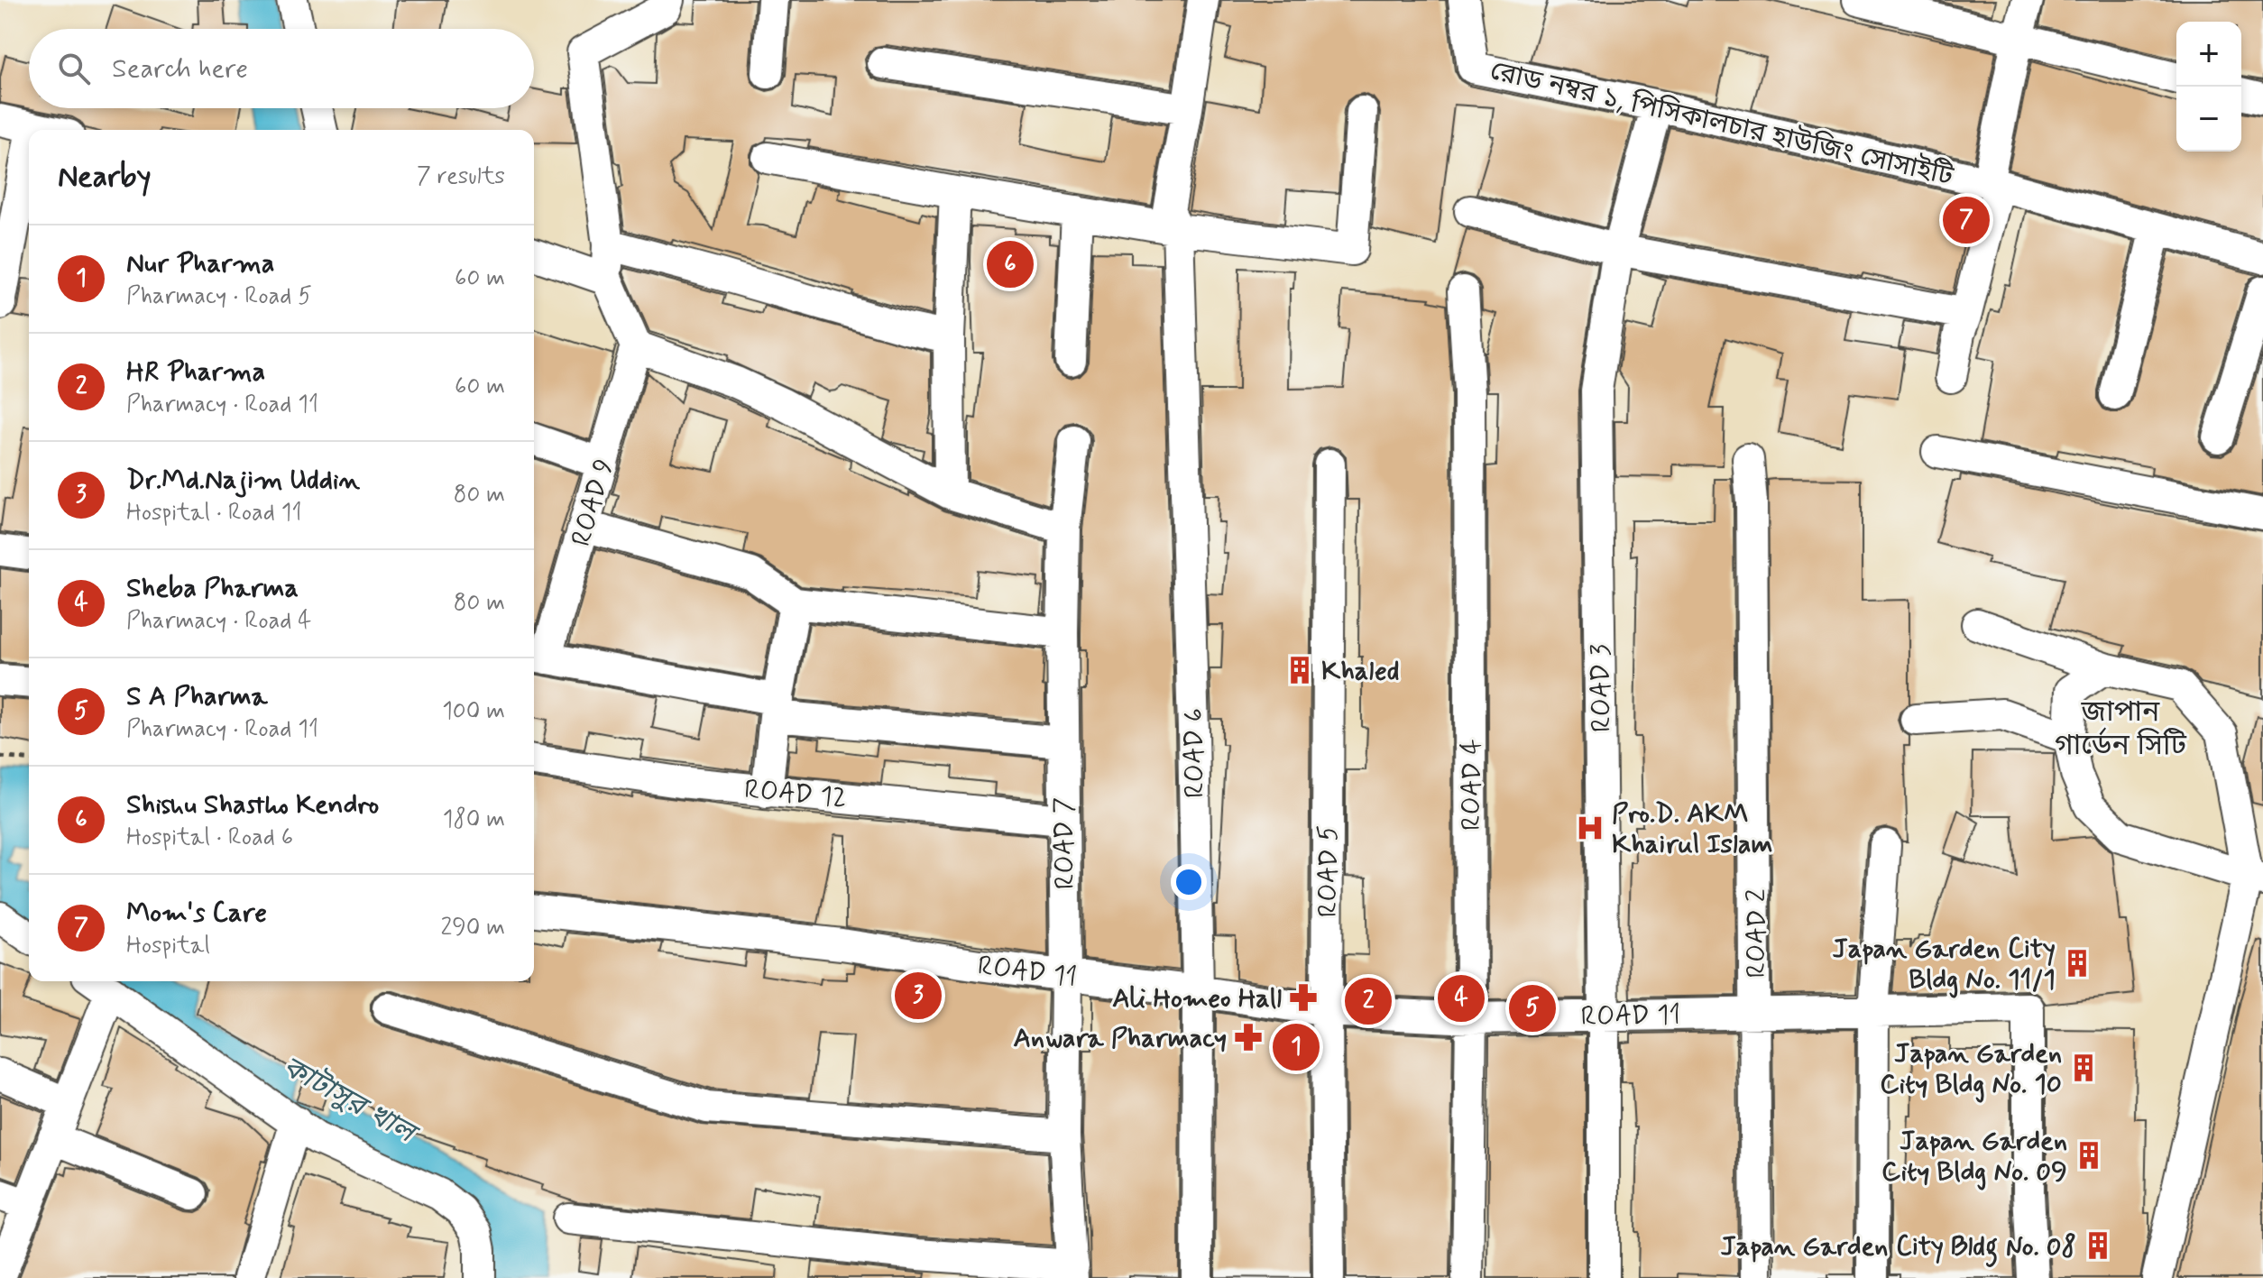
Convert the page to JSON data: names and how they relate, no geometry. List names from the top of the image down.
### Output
{
  "streets": {
    "street": [
      "রোড নম্বর ১, পিসিকালচার হাউজিং সোসাইটি",
      "ROAD 9",
      "ROAD 3",
      "ROAD 6",
      "ROAD 4",
      "ROAD 12",
      "ROAD 7",
      "ROAD 5",
      "ROAD 2",
      "ROAD 11"
    ]
  },
  "crossings": [
    ["রোড নম্বর ১, পিসিকালচার হাউজিং সোসাইটি", "ROAD 3"],
    ["ROAD 3", "ROAD 11"],
    ["ROAD 6", "ROAD 11"],
    ["ROAD 4", "ROAD 11"],
    ["ROAD 12", "ROAD 7"],
    ["ROAD 7", "ROAD 11"],
    ["ROAD 5", "ROAD 11"],
    ["ROAD 2", "ROAD 11"]
  ],
  "districts": ["জাপান গার্ডেন সিটি"],
  "water": ["কাটাসুর খাল"],
  "places": {
    "building": [
      "Khaled",
      "Japan Garden City Bldg No. 11/1",
      "Japan Garden City Bldg No. 10",
      "Japan Garden City Bldg No. 09",
      "Japan Garden City Bldg No. 08"
    ],
    "hospital": ["Pro.D. AKM Khairul Islam"],
    "pharmacy": ["Ali Homeo Hall", "Anwara Pharmacy"]
  },
  "page": {
    "map_buttons": ["+", "−"],
    "search": "Search here",
    "heading": ["Nearby", "7 results"],
    "pins": [
      "7",
      "6",
      "3",
      "4",
      "2",
      "5",
      "1"
    ],
    "list": [
      {
        "mark": "1",
        "name": "Nur Pharma",
        "note": "Pharmacy · Road 5",
        "value": "60 m"
      },
      {
        "mark": "2",
        "name": "HR Pharma",
        "note": "Pharmacy · Road 11",
        "value": "60 m"
      },
      {
        "mark": "3",
        "name": "Dr.Md.Najim Uddin",
        "note": "Hospital · Road 11",
        "value": "80 m"
      },
      {
        "mark": "4",
        "name": "Sheba Pharma",
        "note": "Pharmacy · Road 4",
        "value": "80 m"
      },
      {
        "mark": "5",
        "name": "S A Pharma",
        "note": "Pharmacy · Road 11",
        "value": "100 m"
      },
      {
        "mark": "6",
        "name": "Shishu Shastho Kendro",
        "note": "Hospital · Road 6",
        "value": "180 m"
      },
      {
        "mark": "7",
        "name": "Mom's Care",
        "note": "Hospital",
        "value": "290 m"
      }
    ]
  }
}
